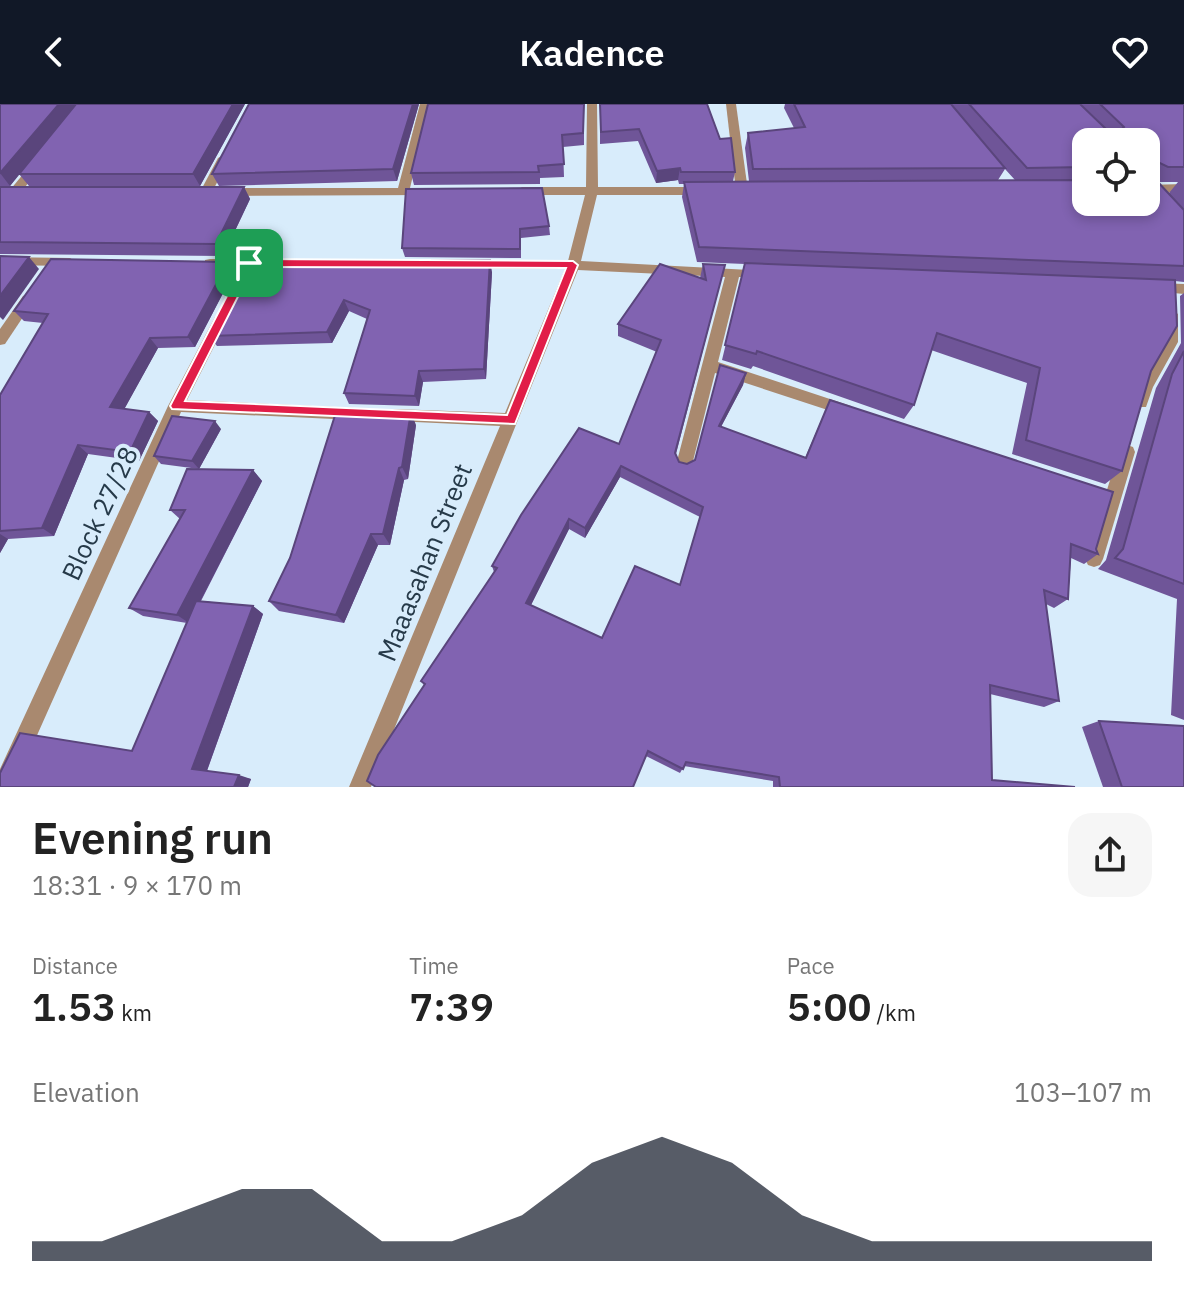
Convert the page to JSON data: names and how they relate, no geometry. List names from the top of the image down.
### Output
{
  "streets": {
    "street": ["Block 27/28", "Maaasahan Street"]
  },
  "page": {
    "header": "Kadence",
    "heading": ["Evening run", "18:31 · 9 × 170 m"],
    "stats": [
      ["Distance", "1.53 km"],
      ["Time", "7:39"],
      ["Pace", "5:00 /km"]
    ],
    "chart": ["Elevation", "103–107 m"]
  }
}
